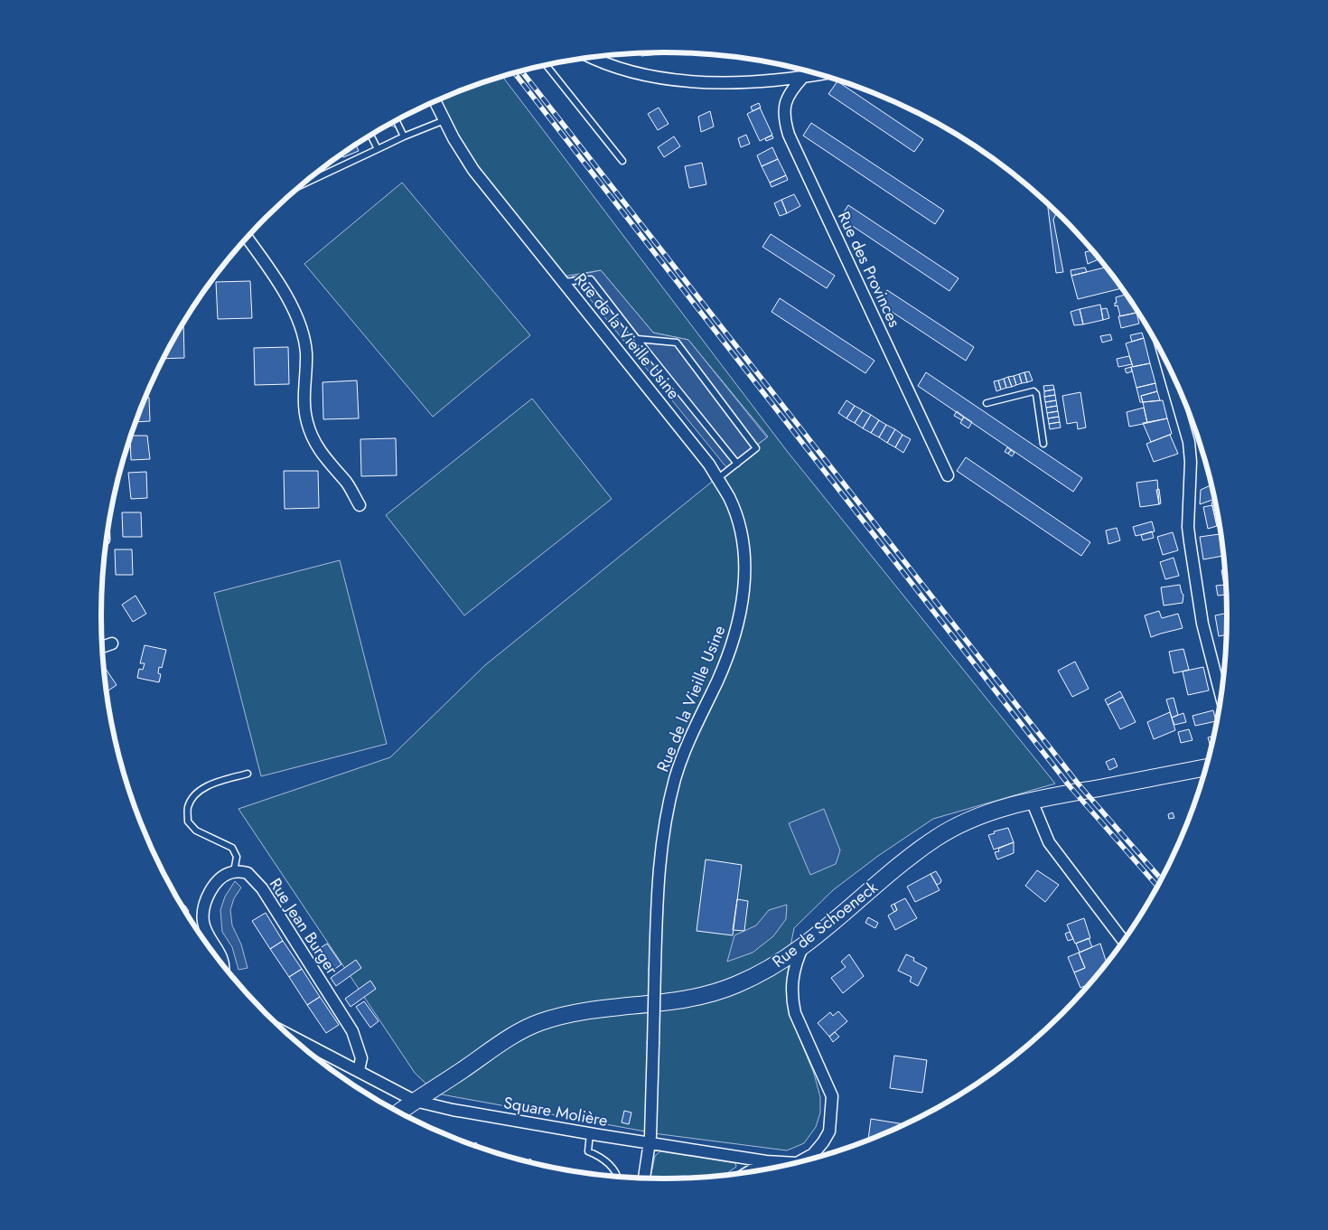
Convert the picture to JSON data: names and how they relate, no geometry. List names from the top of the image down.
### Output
{
  "streets": {
    "main road": ["Rue de Schoeneck"],
    "street": [
      "Rue des Provinces",
      "Rue de la Vieille Usine",
      "Rue Jean Burger",
      "Square Molière"
    ]
  },
  "crossings": [
    ["Rue de la Vieille Usine", "Square Molière"],
    ["Rue de Schoeneck", "Square Molière"]
  ]
}
